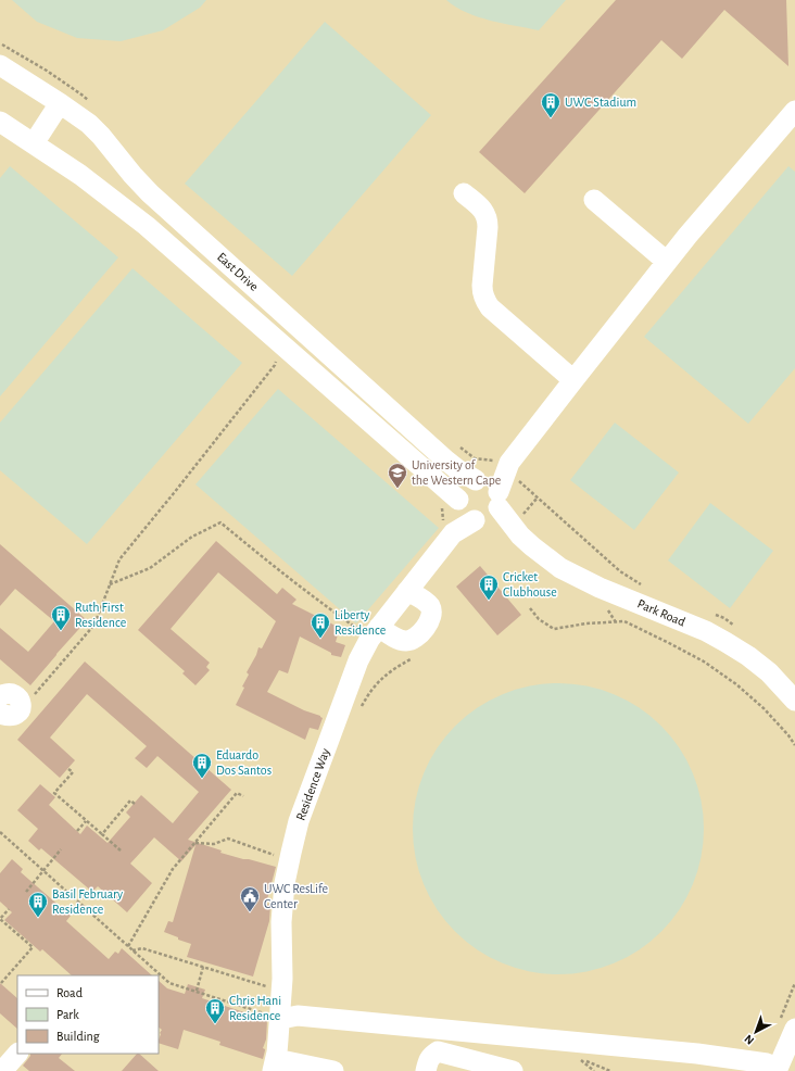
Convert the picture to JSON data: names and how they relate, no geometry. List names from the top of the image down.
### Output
{
  "streets": {
    "street": ["East Drive", "Park Road", "Residence Way"]
  },
  "crossings": [
    ["East Drive", "Park Road"],
    ["East Drive", "Residence Way"],
    ["Park Road", "Residence Way"]
  ],
  "places": {
    "building": [
      "UWC Stadium",
      "Cricket Clubhouse",
      "Ruth First Residence",
      "Liberty Residence",
      "Eduardo Dos Santos",
      "Basil February Residence",
      "Chris Hani Residence"
    ],
    "school or university": ["University of the Western Cape"],
    "public building": ["UWC ResLife Center"]
  },
  "legend": ["Road", "Park", "Building"],
  "north": "bottom left"
}
